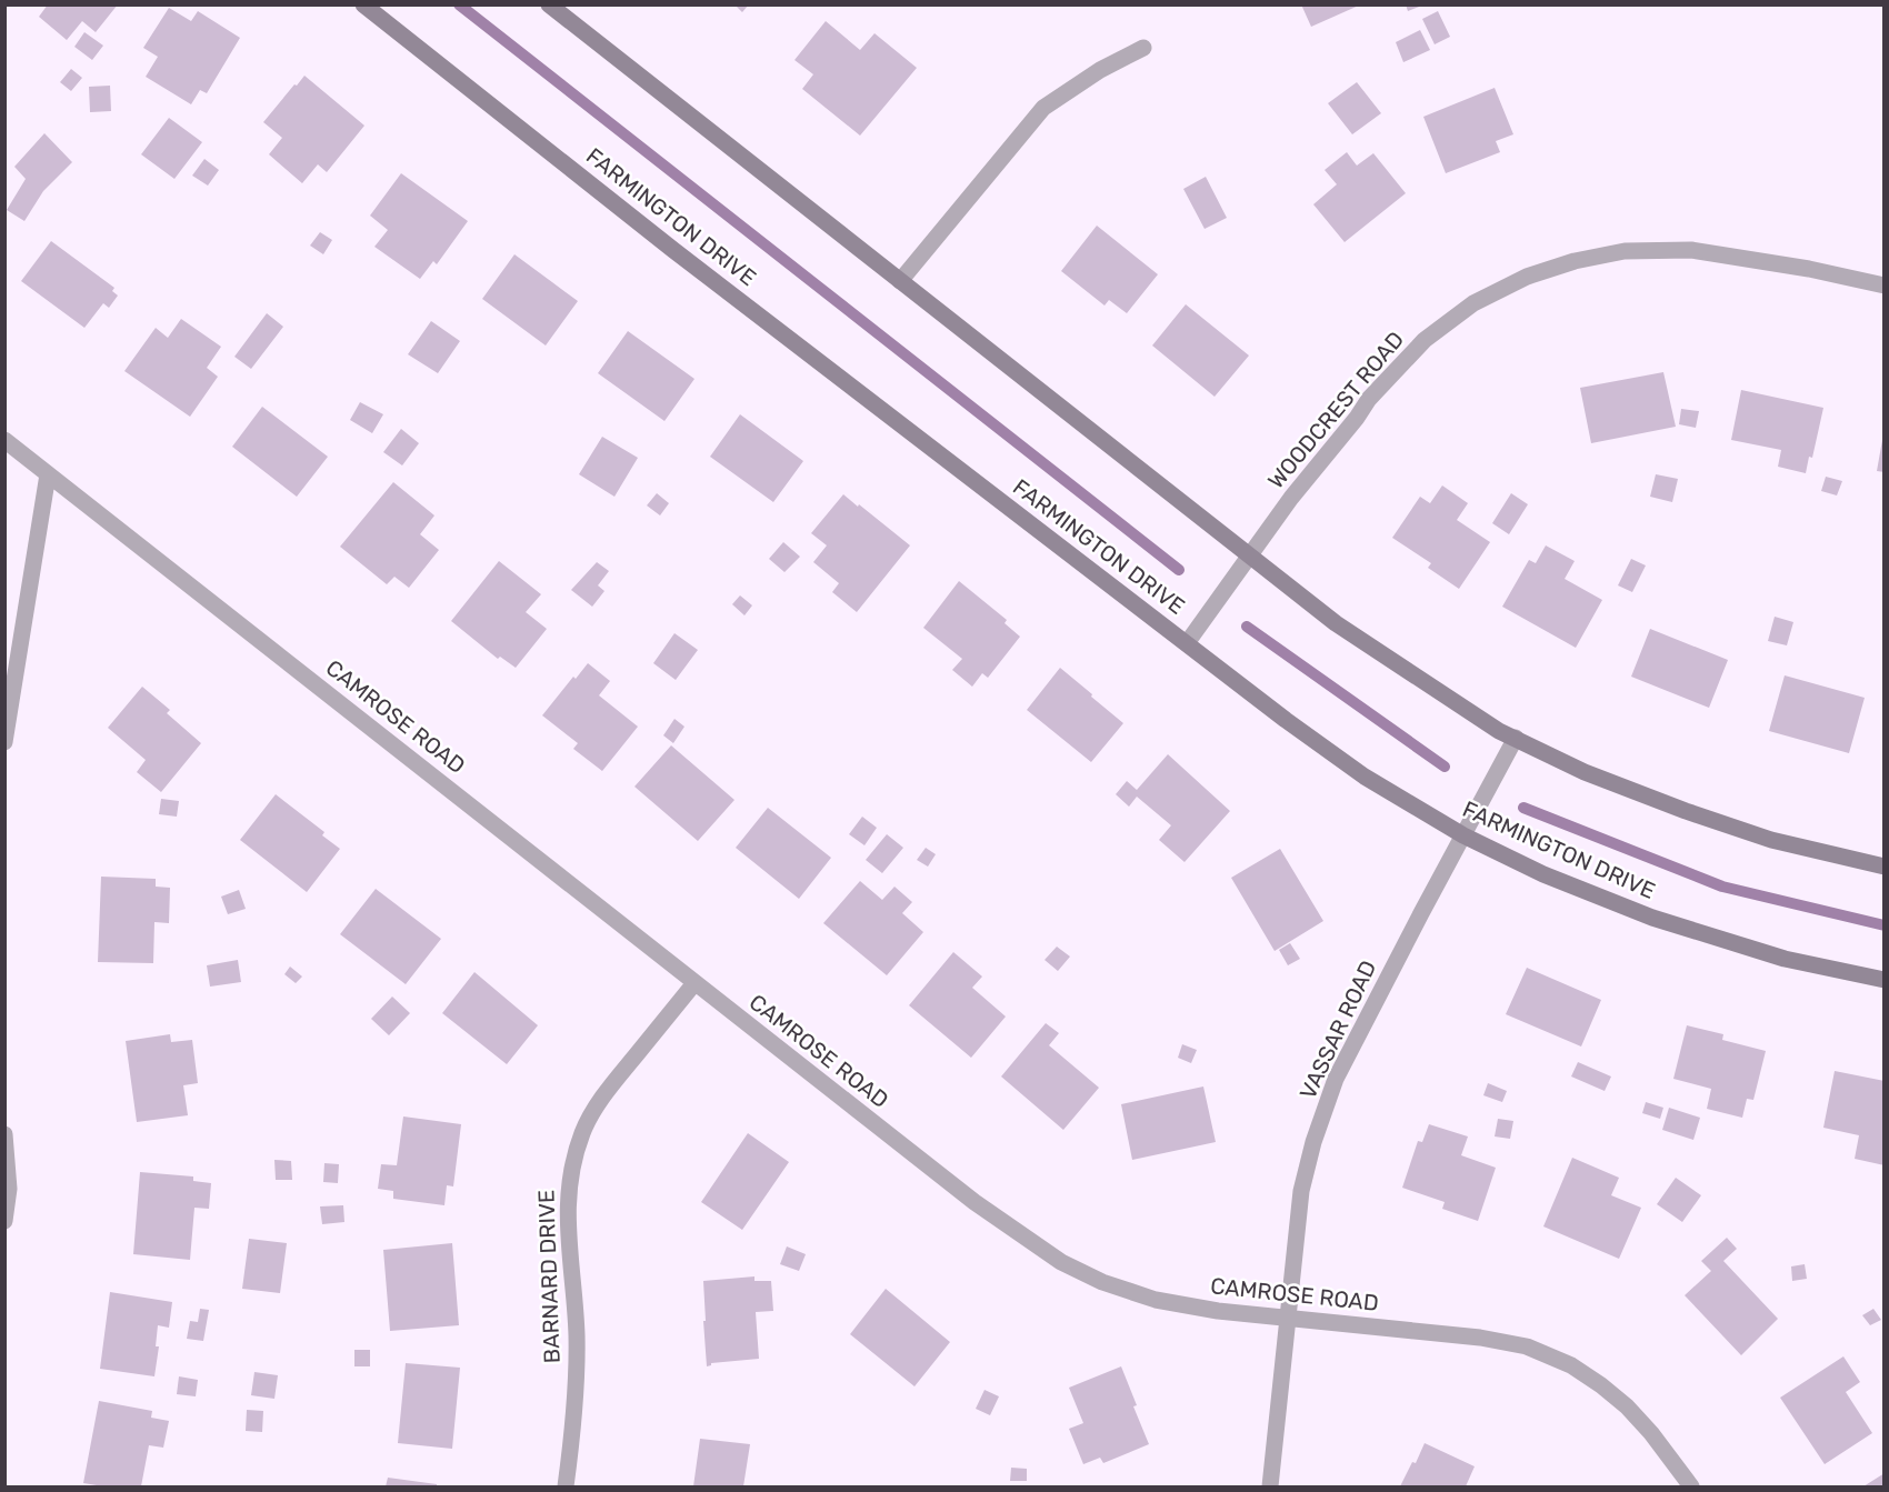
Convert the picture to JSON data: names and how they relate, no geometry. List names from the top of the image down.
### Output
{
  "streets": {
    "street": [
      "FARMINGTON DRIVE",
      "WOODCREST ROAD",
      "CAMROSE ROAD",
      "VASSAR ROAD",
      "BARNARD DRIVE"
    ]
  },
  "crossings": [
    ["FARMINGTON DRIVE", "WOODCREST ROAD"],
    ["FARMINGTON DRIVE", "VASSAR ROAD"],
    ["CAMROSE ROAD", "VASSAR ROAD"],
    ["CAMROSE ROAD", "BARNARD DRIVE"]
  ]
}
